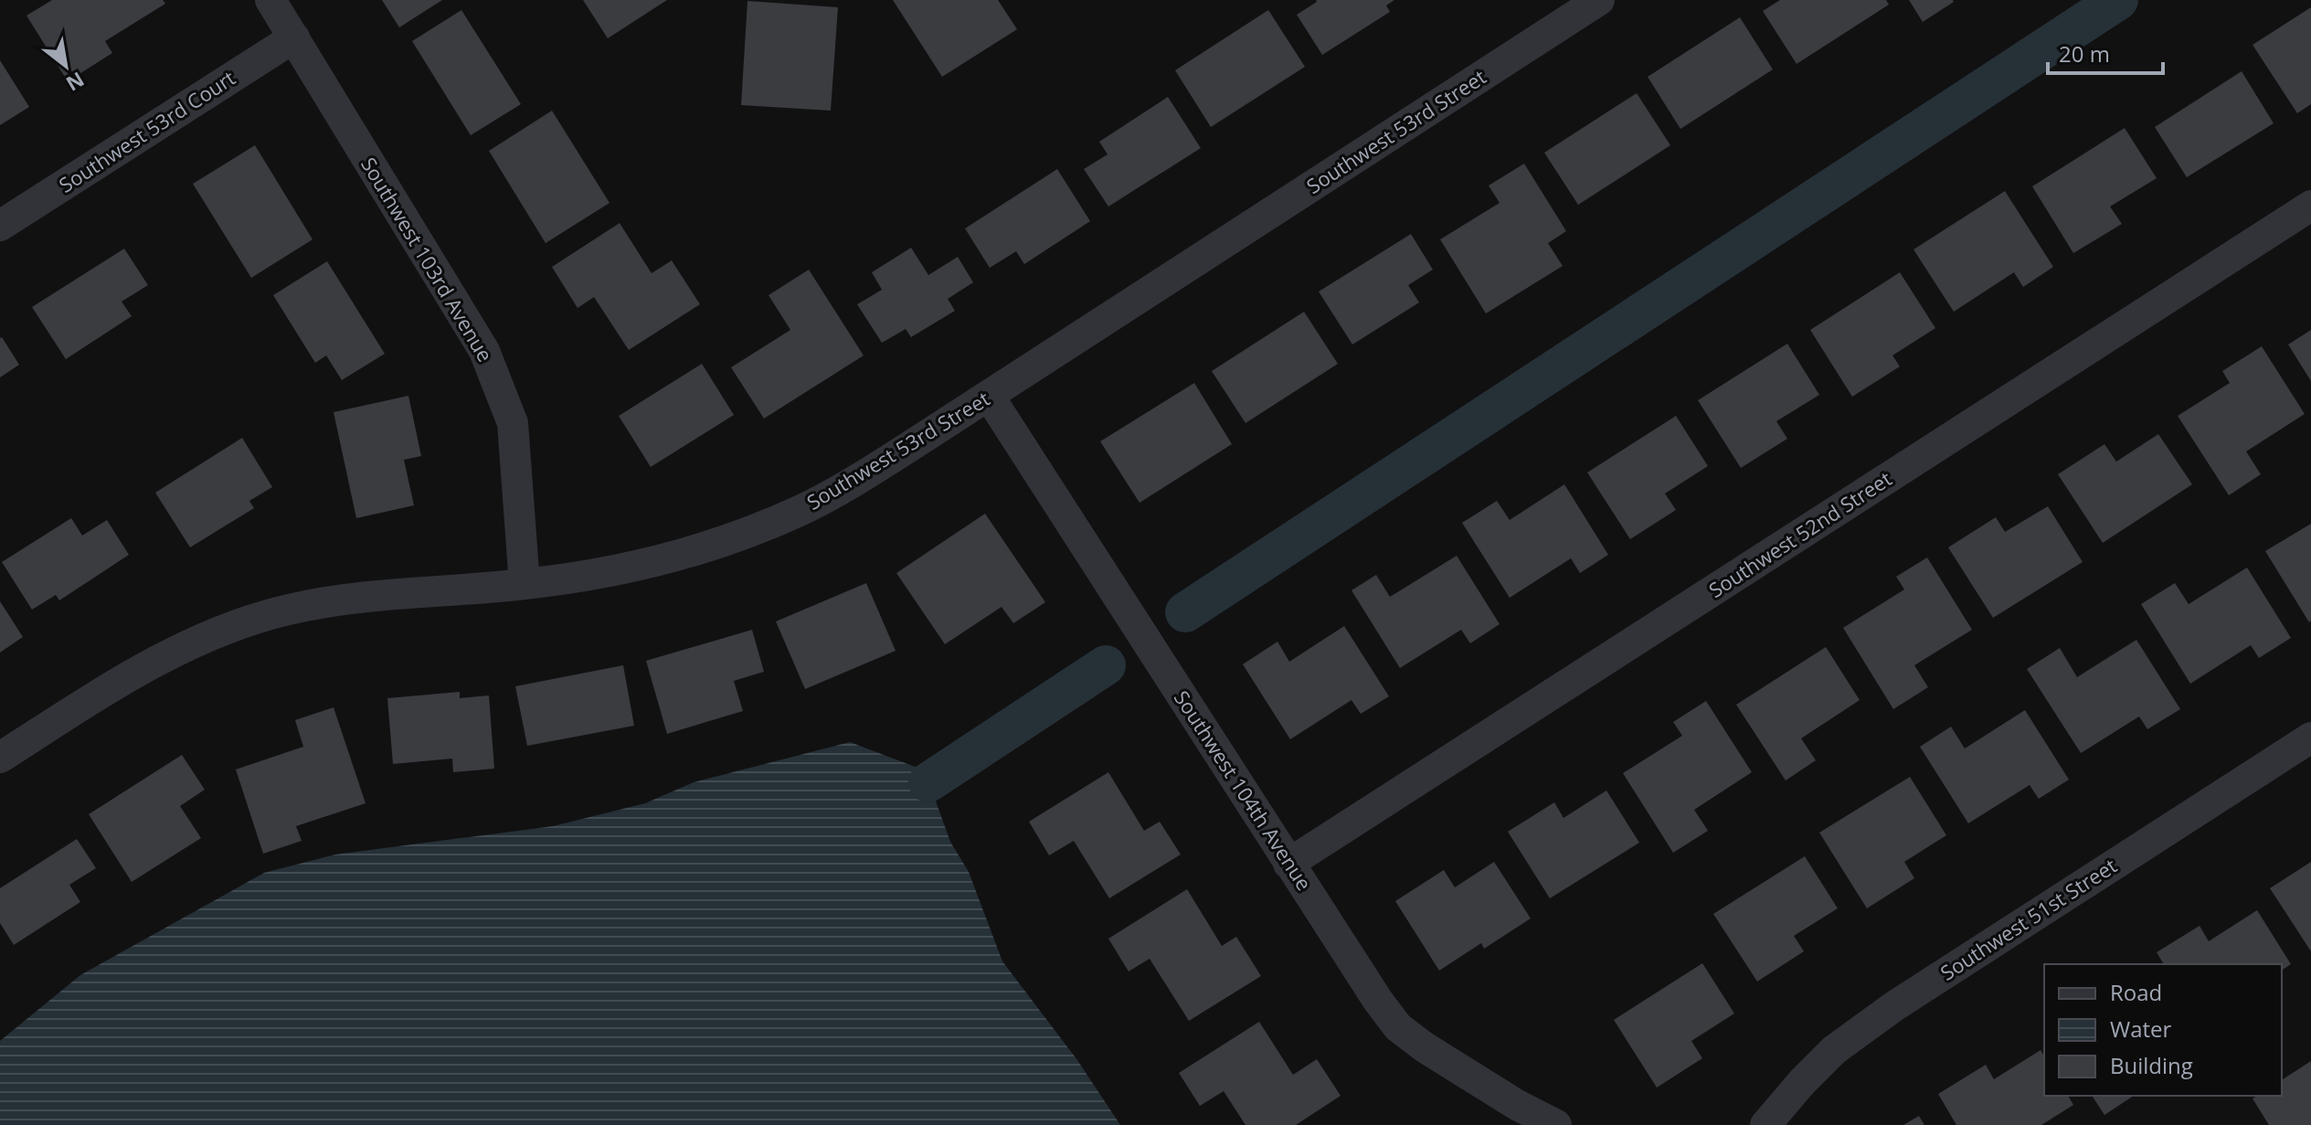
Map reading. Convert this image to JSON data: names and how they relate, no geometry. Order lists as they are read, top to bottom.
{
  "streets": {
    "street": [
      "Southwest 53rd Court",
      "Southwest 53rd Street",
      "Southwest 103rd Avenue",
      "Southwest 52nd Street",
      "Southwest 104th Avenue",
      "Southwest 51st Street"
    ]
  },
  "crossings": [
    ["Southwest 53rd Court", "Southwest 103rd Avenue"],
    ["Southwest 53rd Street", "Southwest 103rd Avenue"],
    ["Southwest 53rd Street", "Southwest 104th Avenue"],
    ["Southwest 52nd Street", "Southwest 104th Avenue"]
  ],
  "legend": ["Road", "Water", "Building"],
  "scale_bar": "20 m",
  "north": "bottom right"
}
